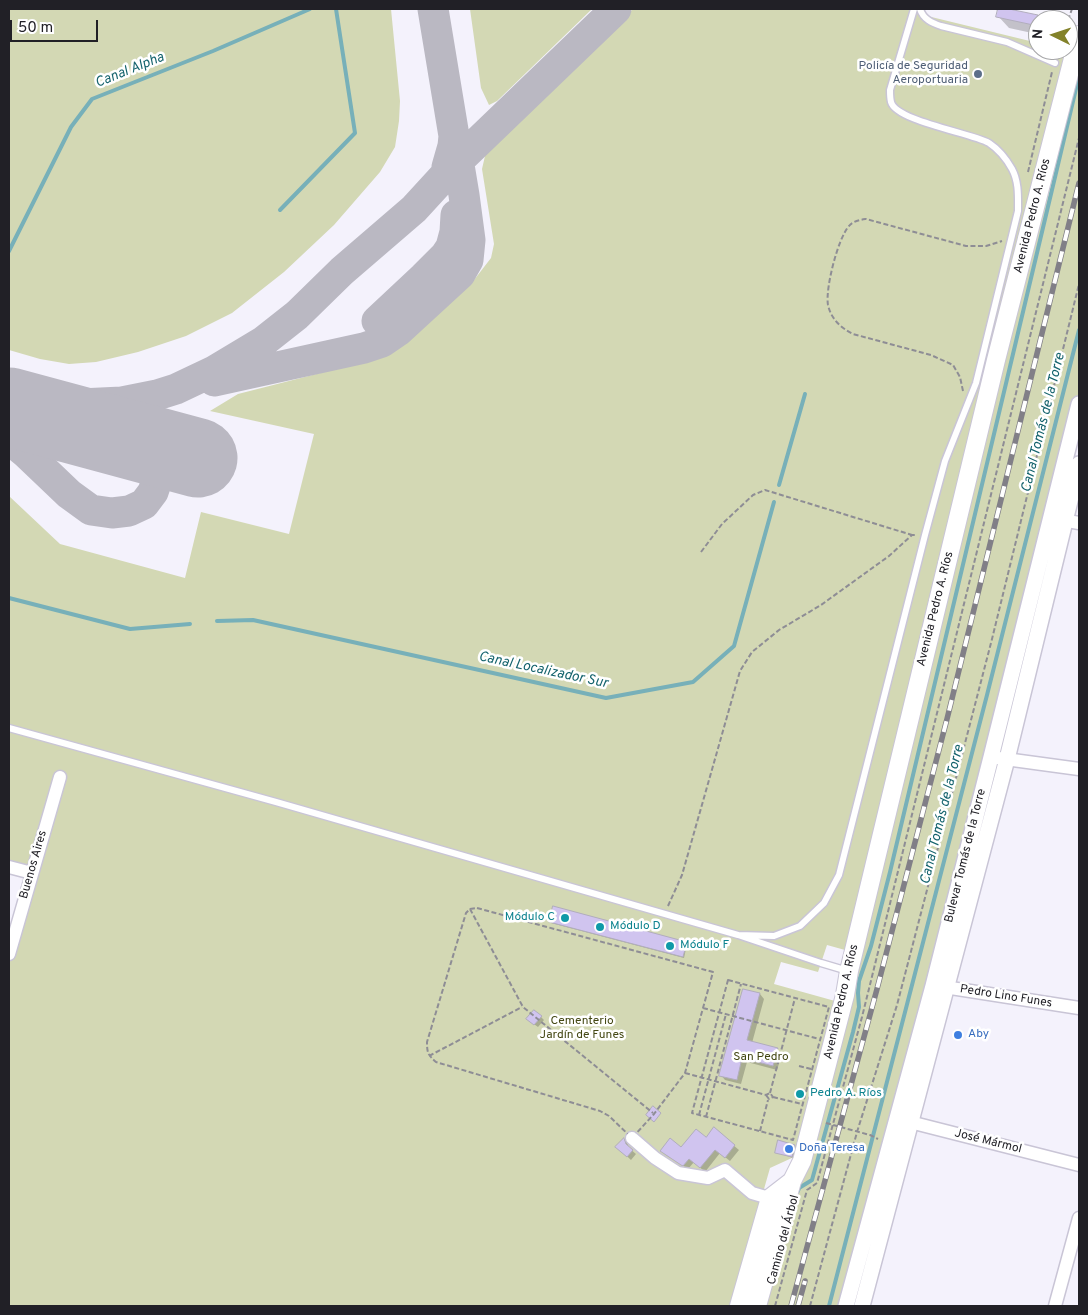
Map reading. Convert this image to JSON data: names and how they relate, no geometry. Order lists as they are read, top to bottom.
{
  "streets": {
    "main road": ["Avenida Pedro A. Ríos"],
    "street": [
      "Bulevar Tomás de la Torre",
      "Buenos Aires",
      "Pedro Lino Funes",
      "José Mármol"
    ],
    "path": ["Camino del Árbol"]
  },
  "crossings": [
    ["Bulevar Tomás de la Torre", "Pedro Lino Funes"],
    ["Bulevar Tomás de la Torre", "José Mármol"]
  ],
  "water": ["Canal Alpha", "Canal Tomás de la Torre", "Canal Localizador Sur"],
  "parks": ["Cementerio Jardín de Funes", "San Pedro"],
  "places": [
    "Policía de Seguridad Aeroportuaria",
    "Módulo C",
    "Módulo D",
    "Módulo F",
    "Aby",
    "Pedro A. Ríos",
    "Doña Teresa"
  ],
  "scale_bar": "50 m",
  "north": "left"
}
